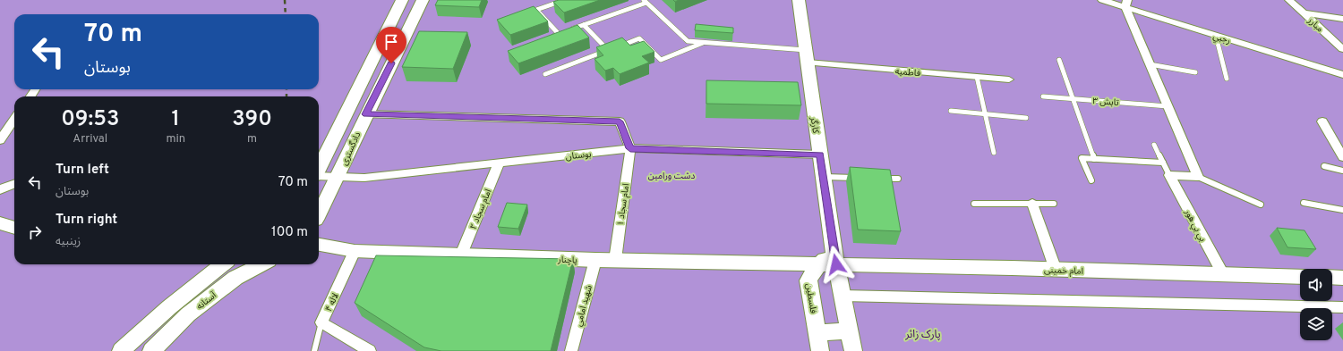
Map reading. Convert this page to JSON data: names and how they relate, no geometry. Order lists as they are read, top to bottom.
{
  "streets": {
    "main road": [
      "کارگر",
      "دادگستری",
      "پاچنار",
      "امام خمینی",
      "فلسطین",
      "آستانه"
    ],
    "street": [
      "مبارز",
      "رجبي",
      "فاطميه",
      "بوستان",
      "امام سجاد ۱",
      "امام سجاد ۲",
      "بي بي هور",
      "لاله ۴",
      "شهيد امامي"
    ],
    "lane": ["تابش ۳"]
  },
  "crossings": [
    ["فاطميه", "کارگر"],
    ["کارگر", "بوستان"],
    ["کارگر", "پاچنار"],
    ["کارگر", "امام خمینی"],
    ["کارگر", "فلسطین"],
    ["دادگستری", "بوستان"],
    ["بوستان", "امام سجاد ۱"],
    ["بوستان", "امام سجاد ۲"],
    ["امام سجاد ۱", "پاچنار"],
    ["امام سجاد ۲", "پاچنار"],
    ["بي بي هور", "امام خمینی"],
    ["پاچنار", "امام خمینی"],
    ["پاچنار", "فلسطین"],
    ["پاچنار", "لاله ۴"],
    ["پاچنار", "شهيد امامي"],
    ["امام خمینی", "فلسطین"]
  ],
  "parks": ["دشت ورامین", "پارک زائر"],
  "page": {
    "turn": ["70 m", "بوستان"],
    "eta": [
      "09:53",
      "Arrival",
      "1",
      "min",
      "390",
      "m"
    ],
    "list": [
      {
        "name": "Turn left",
        "note": "بوستان",
        "value": "70 m"
      },
      {
        "name": "Turn right",
        "note": "زينبيه",
        "value": "100 m"
      }
    ]
  }
}
